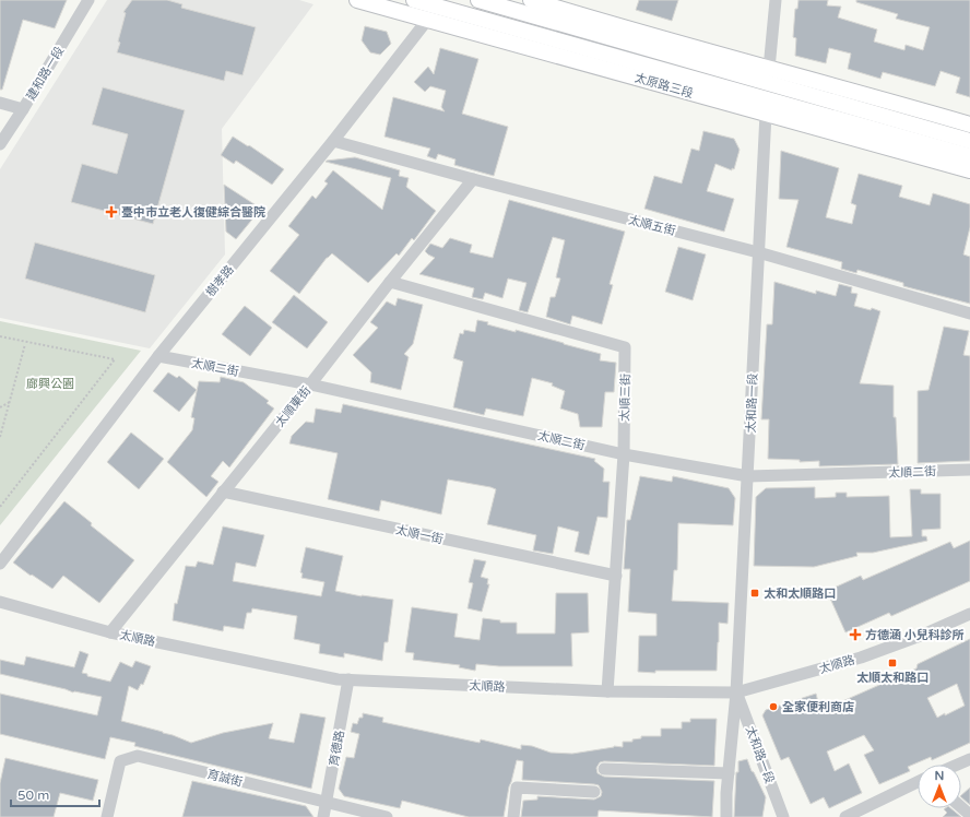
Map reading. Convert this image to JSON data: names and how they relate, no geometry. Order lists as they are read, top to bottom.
{
  "streets": {
    "main road": ["太原路三段"],
    "street": [
      "建和路一段",
      "太順五街",
      "樹孝路",
      "太順二街",
      "太順三街",
      "太和路一段",
      "太順東街",
      "太順一街",
      "太順路",
      "育德路",
      "育誠街"
    ]
  },
  "crossings": [
    ["太原路三段", "樹孝路"],
    ["太原路三段", "太和路一段"],
    ["太順五街", "樹孝路"],
    ["太順五街", "太和路一段"],
    ["太順五街", "太順東街"],
    ["樹孝路", "太順二街"],
    ["太順二街", "太順三街"],
    ["太順二街", "太和路一段"],
    ["太順二街", "太順東街"],
    ["太順三街", "太順東街"],
    ["太順三街", "太順一街"],
    ["太順三街", "太順路"],
    ["太和路一段", "太順路"],
    ["太順東街", "太順一街"],
    ["太順東街", "太順路"],
    ["太順路", "育德路"],
    ["育德路", "育誠街"]
  ],
  "parks": ["廊興公園"],
  "places": {
    "health": ["臺中市立老人復健綜合醫院", "方德涵 小兒科診所"],
    "transit": ["太和太順路口", "太順太和路口"],
    "other": ["全家便利商店"]
  },
  "scale_bar": "50 m",
  "north": "top"
}
